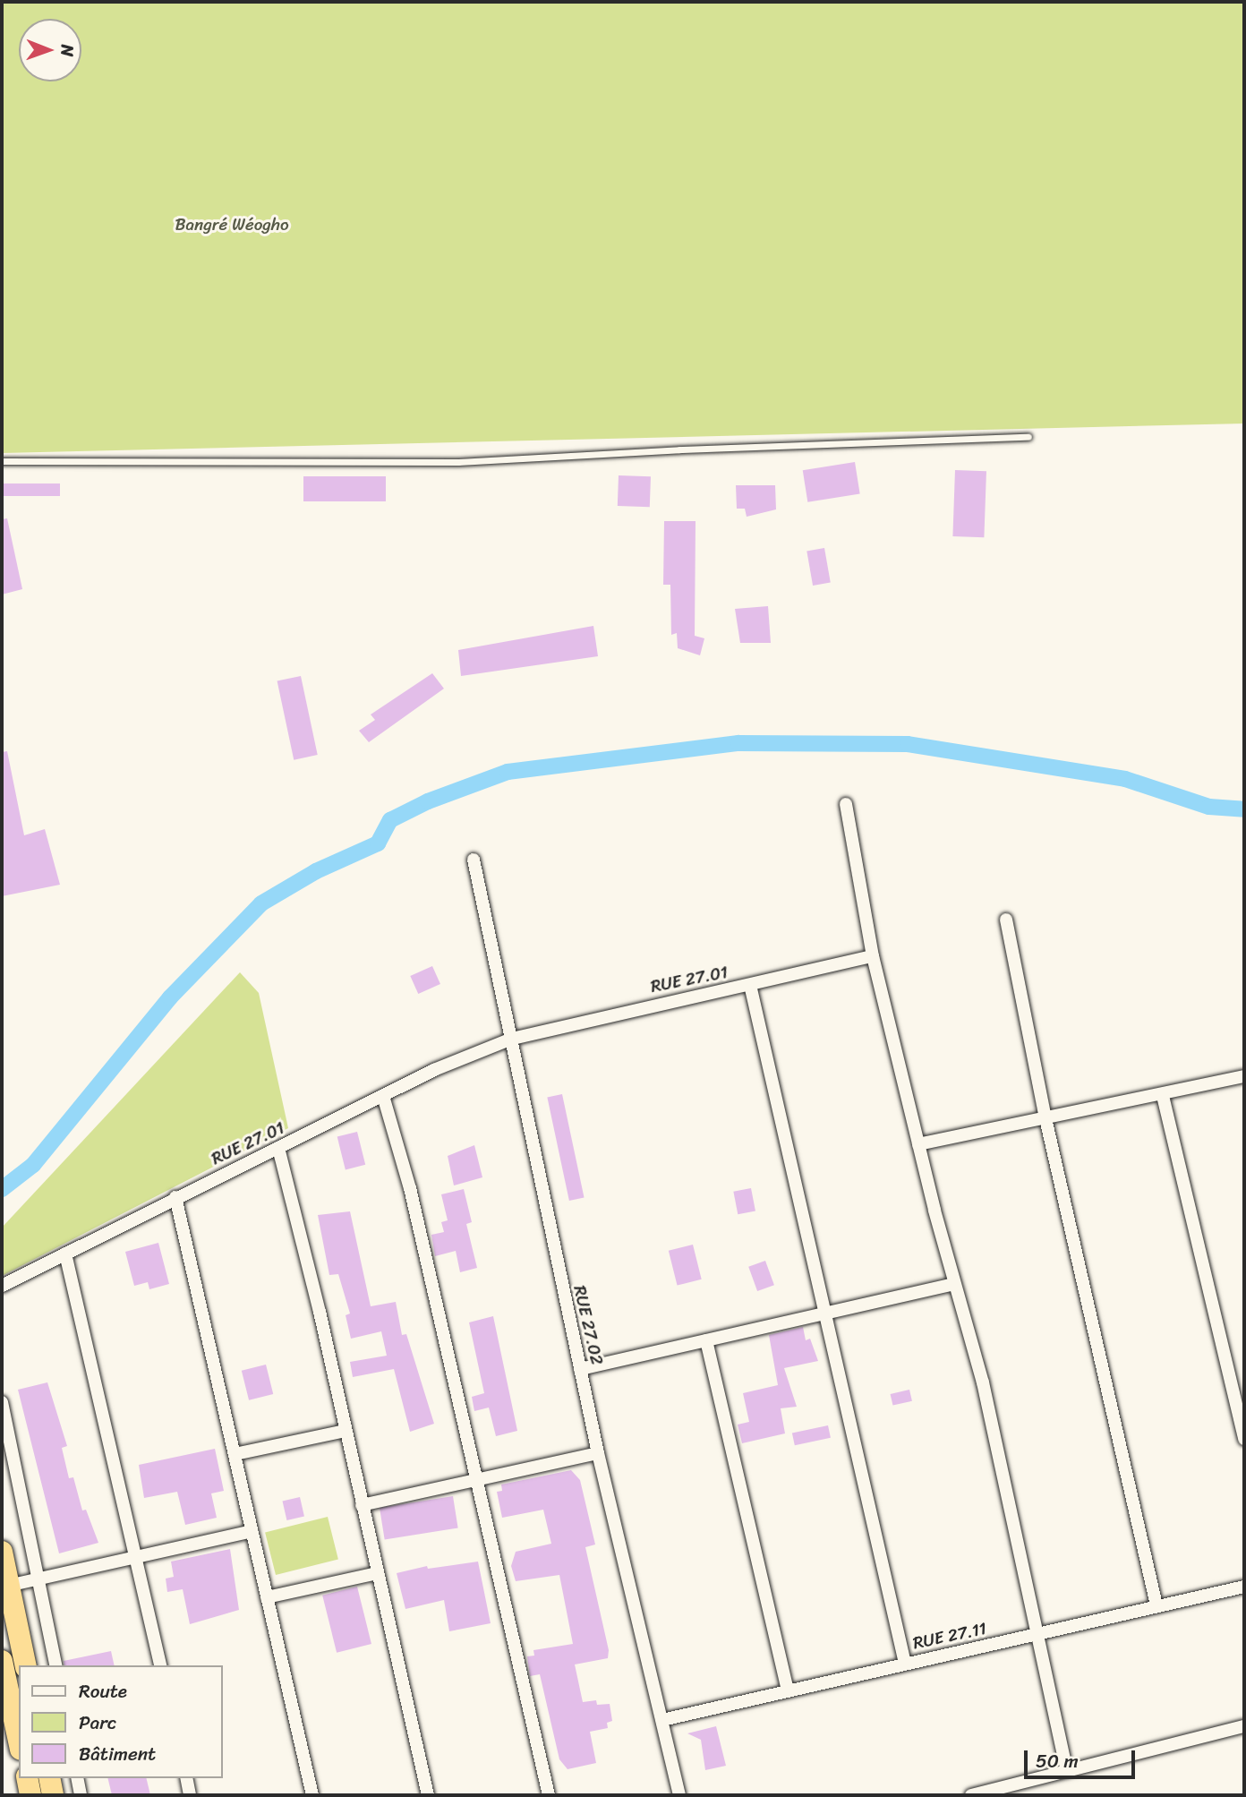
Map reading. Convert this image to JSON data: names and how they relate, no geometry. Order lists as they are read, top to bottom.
{
  "streets": {
    "street": ["RUE 27.01", "RUE 27.02", "RUE 27.11"]
  },
  "crossings": [
    ["RUE 27.01", "RUE 27.02"],
    ["RUE 27.02", "RUE 27.11"]
  ],
  "parks": ["Bangré Wéogho"],
  "legend": ["Route", "Parc", "Bâtiment"],
  "scale_bar": "50 m",
  "north": "right"
}
